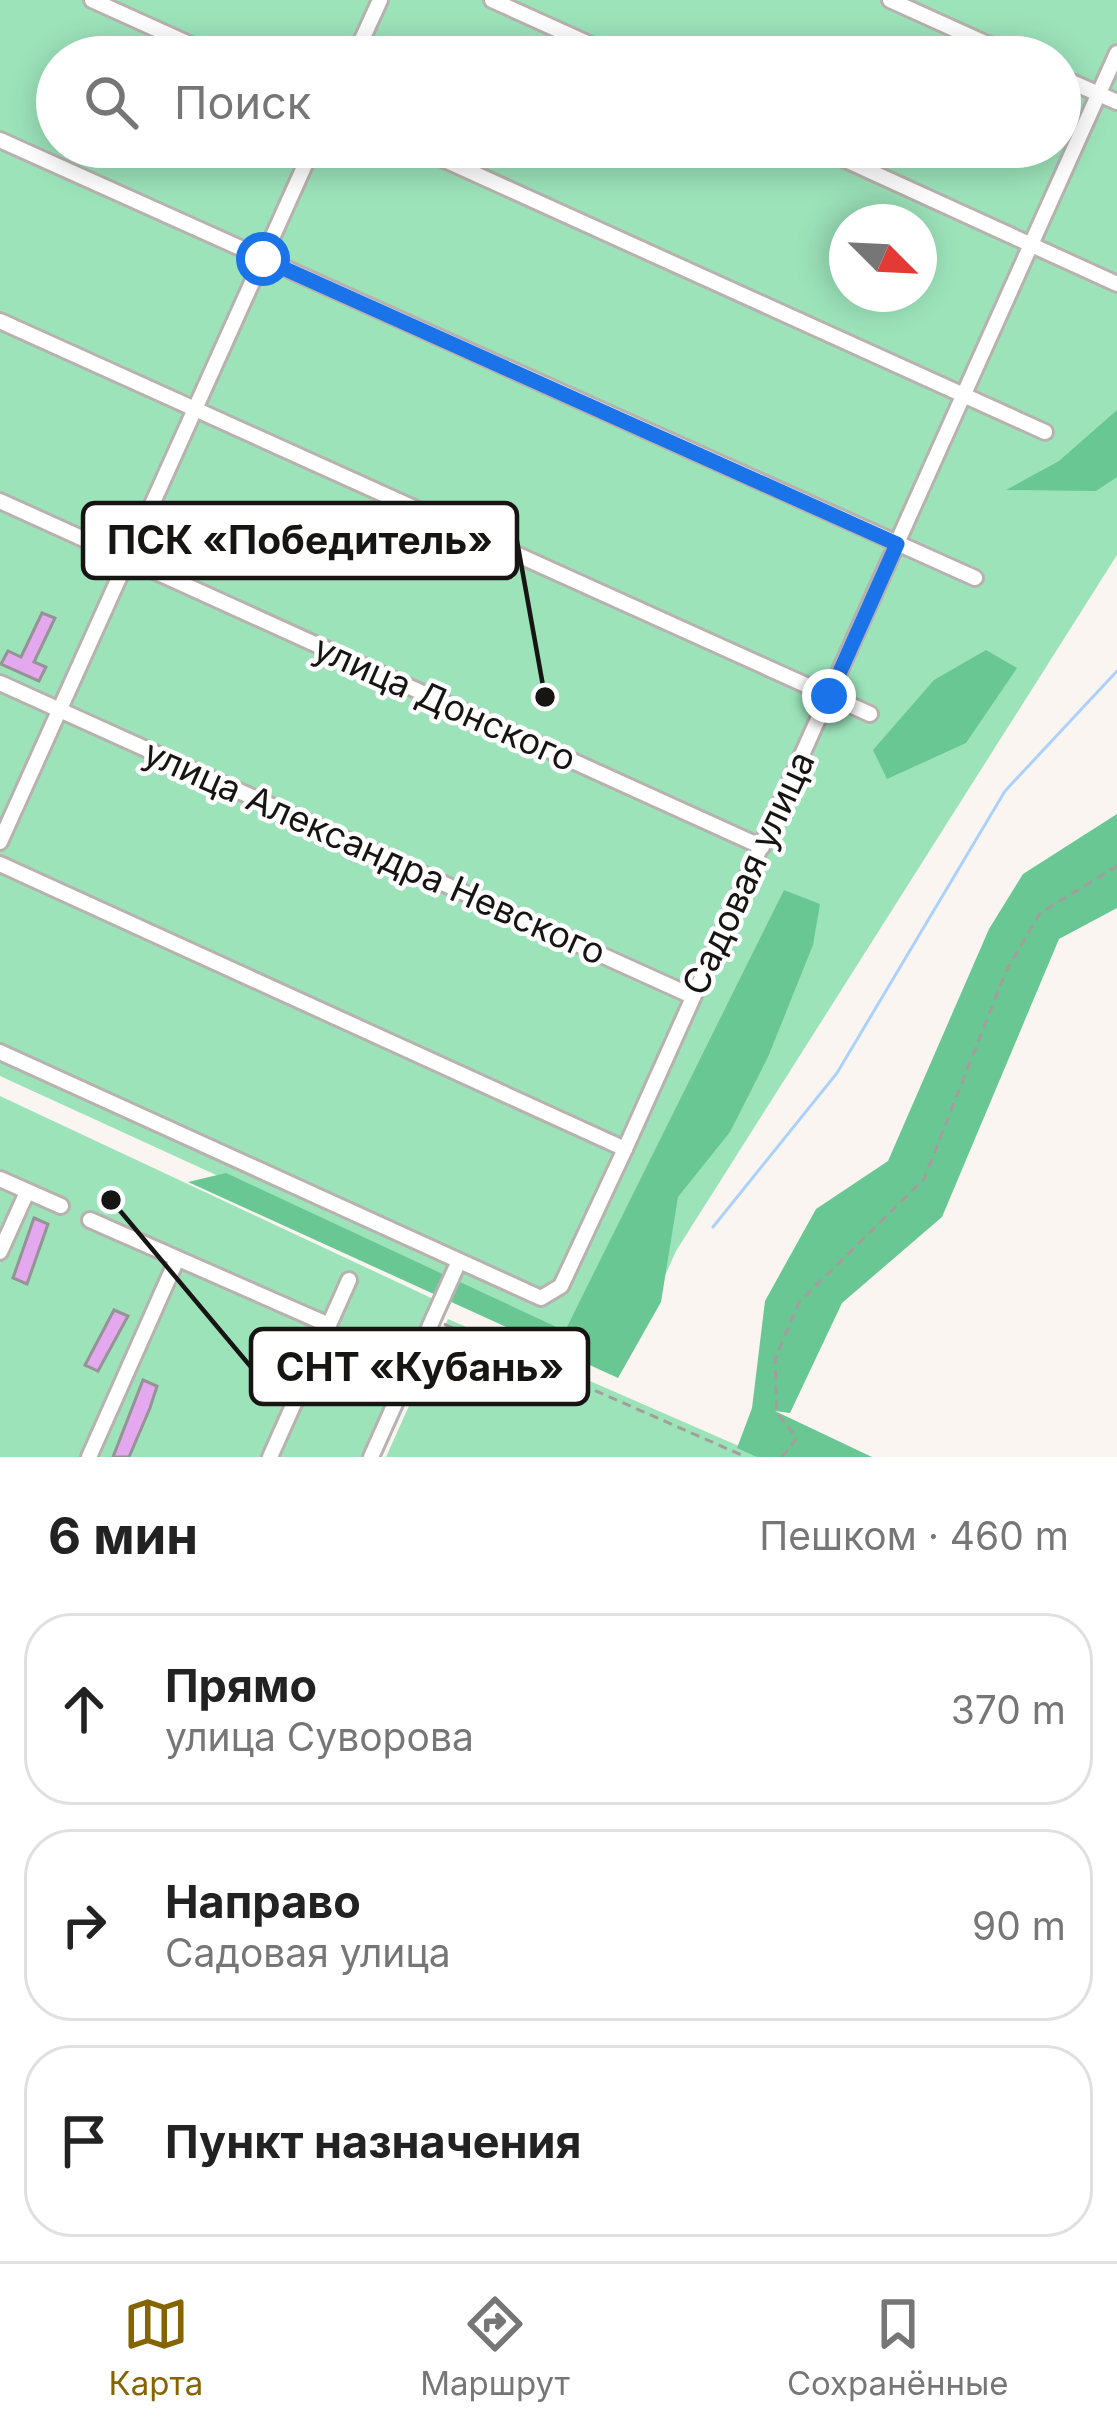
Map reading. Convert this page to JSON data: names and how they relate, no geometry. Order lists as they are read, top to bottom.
{
  "streets": {
    "street": ["улица Донского", "улица Александра Невского", "Садовая улица"]
  },
  "crossings": [
    ["улица Донского", "Садовая улица"],
    ["улица Александра Невского", "Садовая улица"]
  ],
  "places": ["ПСК «Победитель»", "СНТ «Кубань»"],
  "north": "bottom right",
  "page": {
    "search": "Поиск",
    "heading": ["6 мин", "Пешком · 460 m"],
    "list": [
      ["Прямо", "улица Суворова", "370 m"],
      ["Направо", "Садовая улица", "90 m"],
      "Пункт назначения"
    ],
    "nav": ["Карта", "Маршрут", "Сохранённые"]
  }
}
